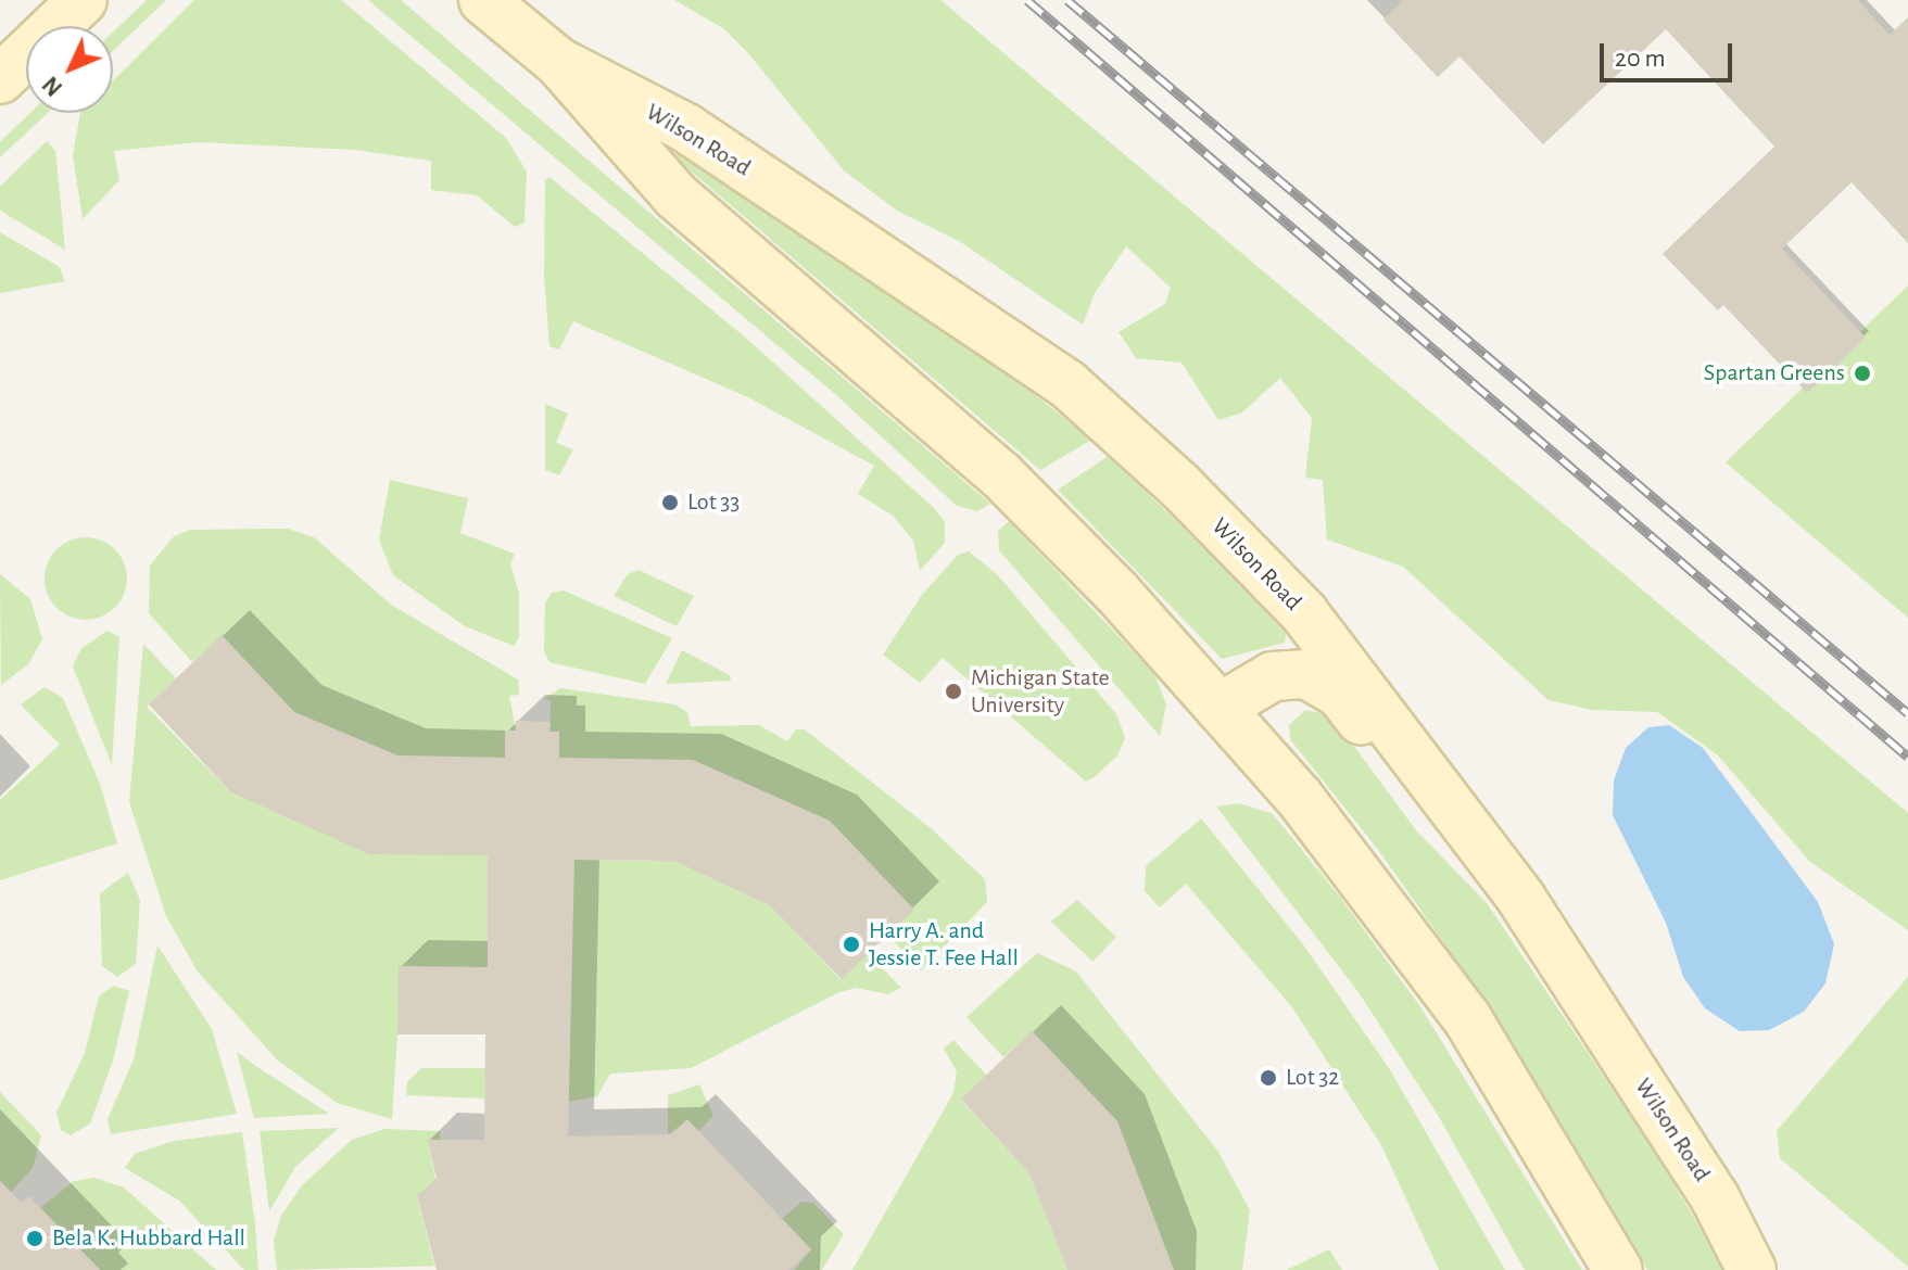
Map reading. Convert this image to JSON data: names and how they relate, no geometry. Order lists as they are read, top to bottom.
{
  "streets": {
    "street": ["Wilson Road"]
  },
  "places": [
    "Spartan Greens",
    "Lot 33",
    "Michigan State University",
    "Harry A. and Jessie T. Fee Hall",
    "Lot 32",
    "Bela K. Hubbard Hall"
  ],
  "scale_bar": "20 m",
  "north": "bottom left"
}
